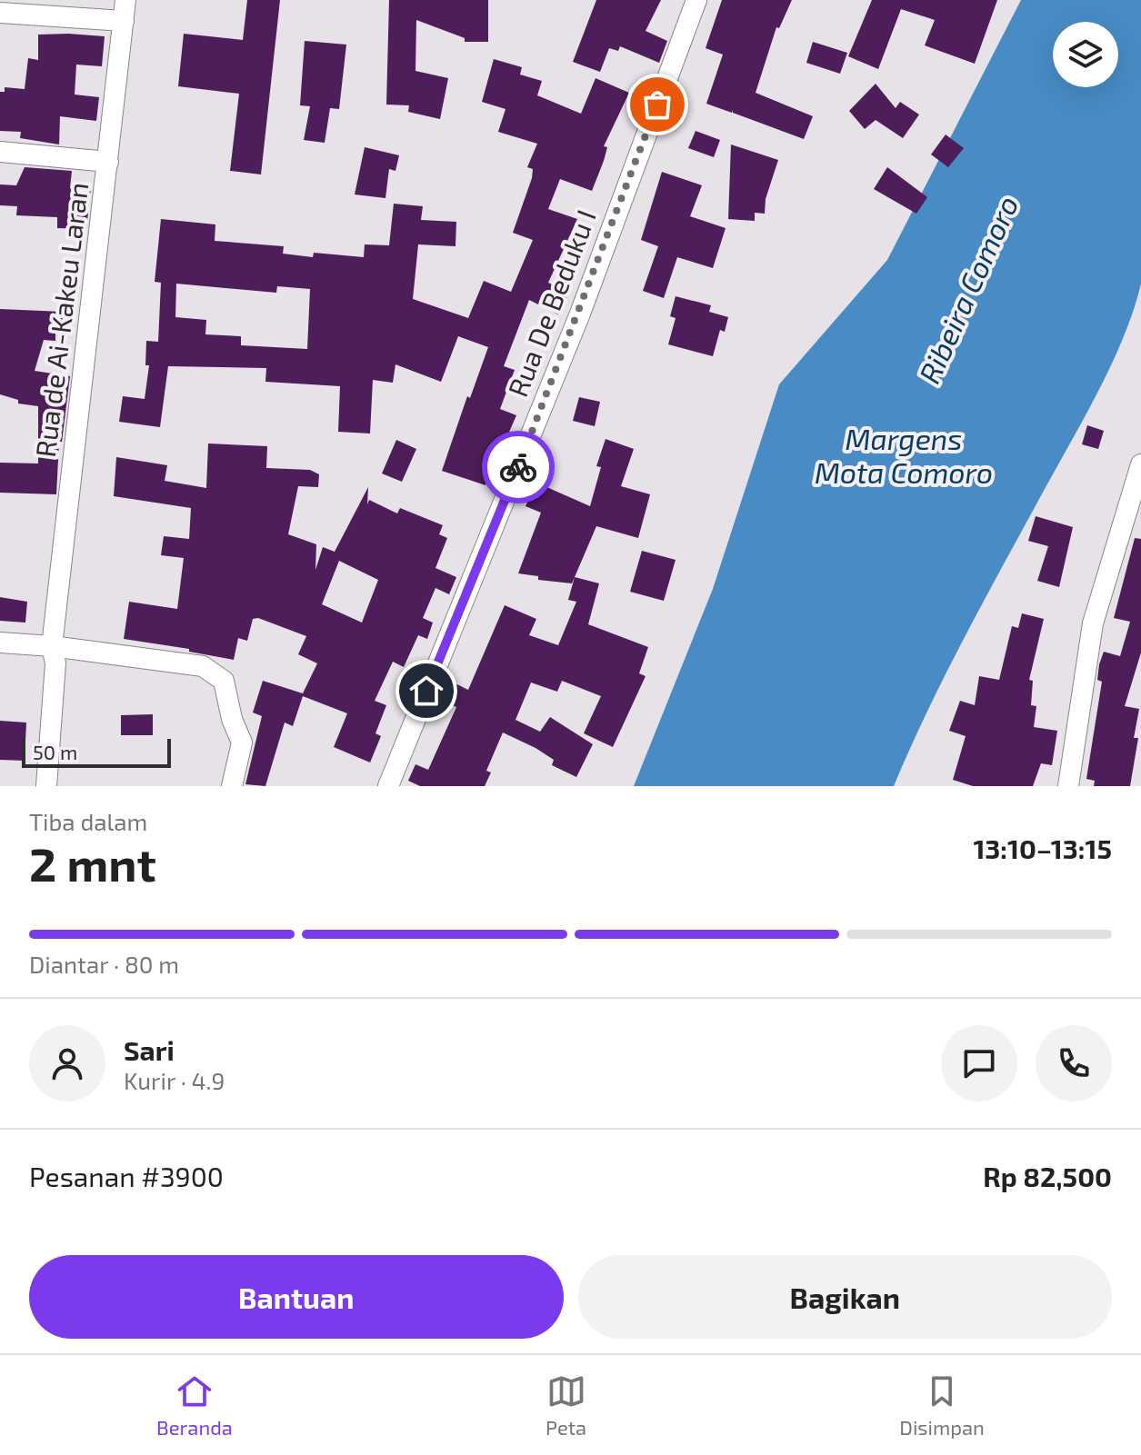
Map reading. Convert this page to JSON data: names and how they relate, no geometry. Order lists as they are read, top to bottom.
{
  "streets": {
    "street": ["Rua De Beduku I", "Rua de Ai-Kakeu Laran"]
  },
  "water": ["Ribeira Comoro", "Margens Mota Comoro"],
  "scale_bar": "50 m",
  "page": {
    "scale": "50 m",
    "heading": ["2 mnt", "Tiba dalam", "13:10–13:15"],
    "panel": [
      "Sari",
      "Kurir · 4.9",
      "Pesanan #3900",
      "Rp 82,500"
    ],
    "bar": "Diantar · 80 m",
    "buttons": ["Bantuan", "Bagikan"],
    "tabs": ["Beranda", "Peta", "Disimpan"]
  }
}
